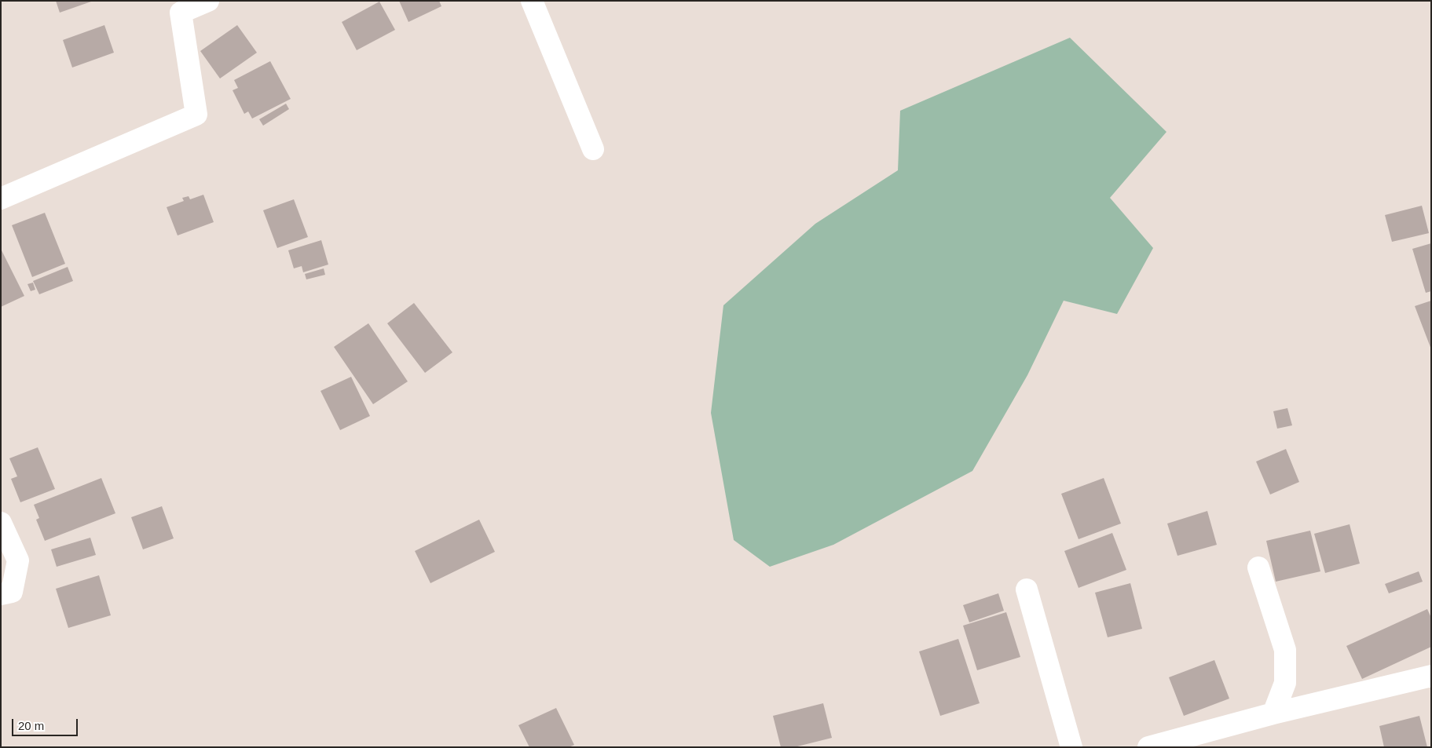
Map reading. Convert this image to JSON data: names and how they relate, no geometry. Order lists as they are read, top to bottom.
{
  "scale_bar": "20 m"
}
